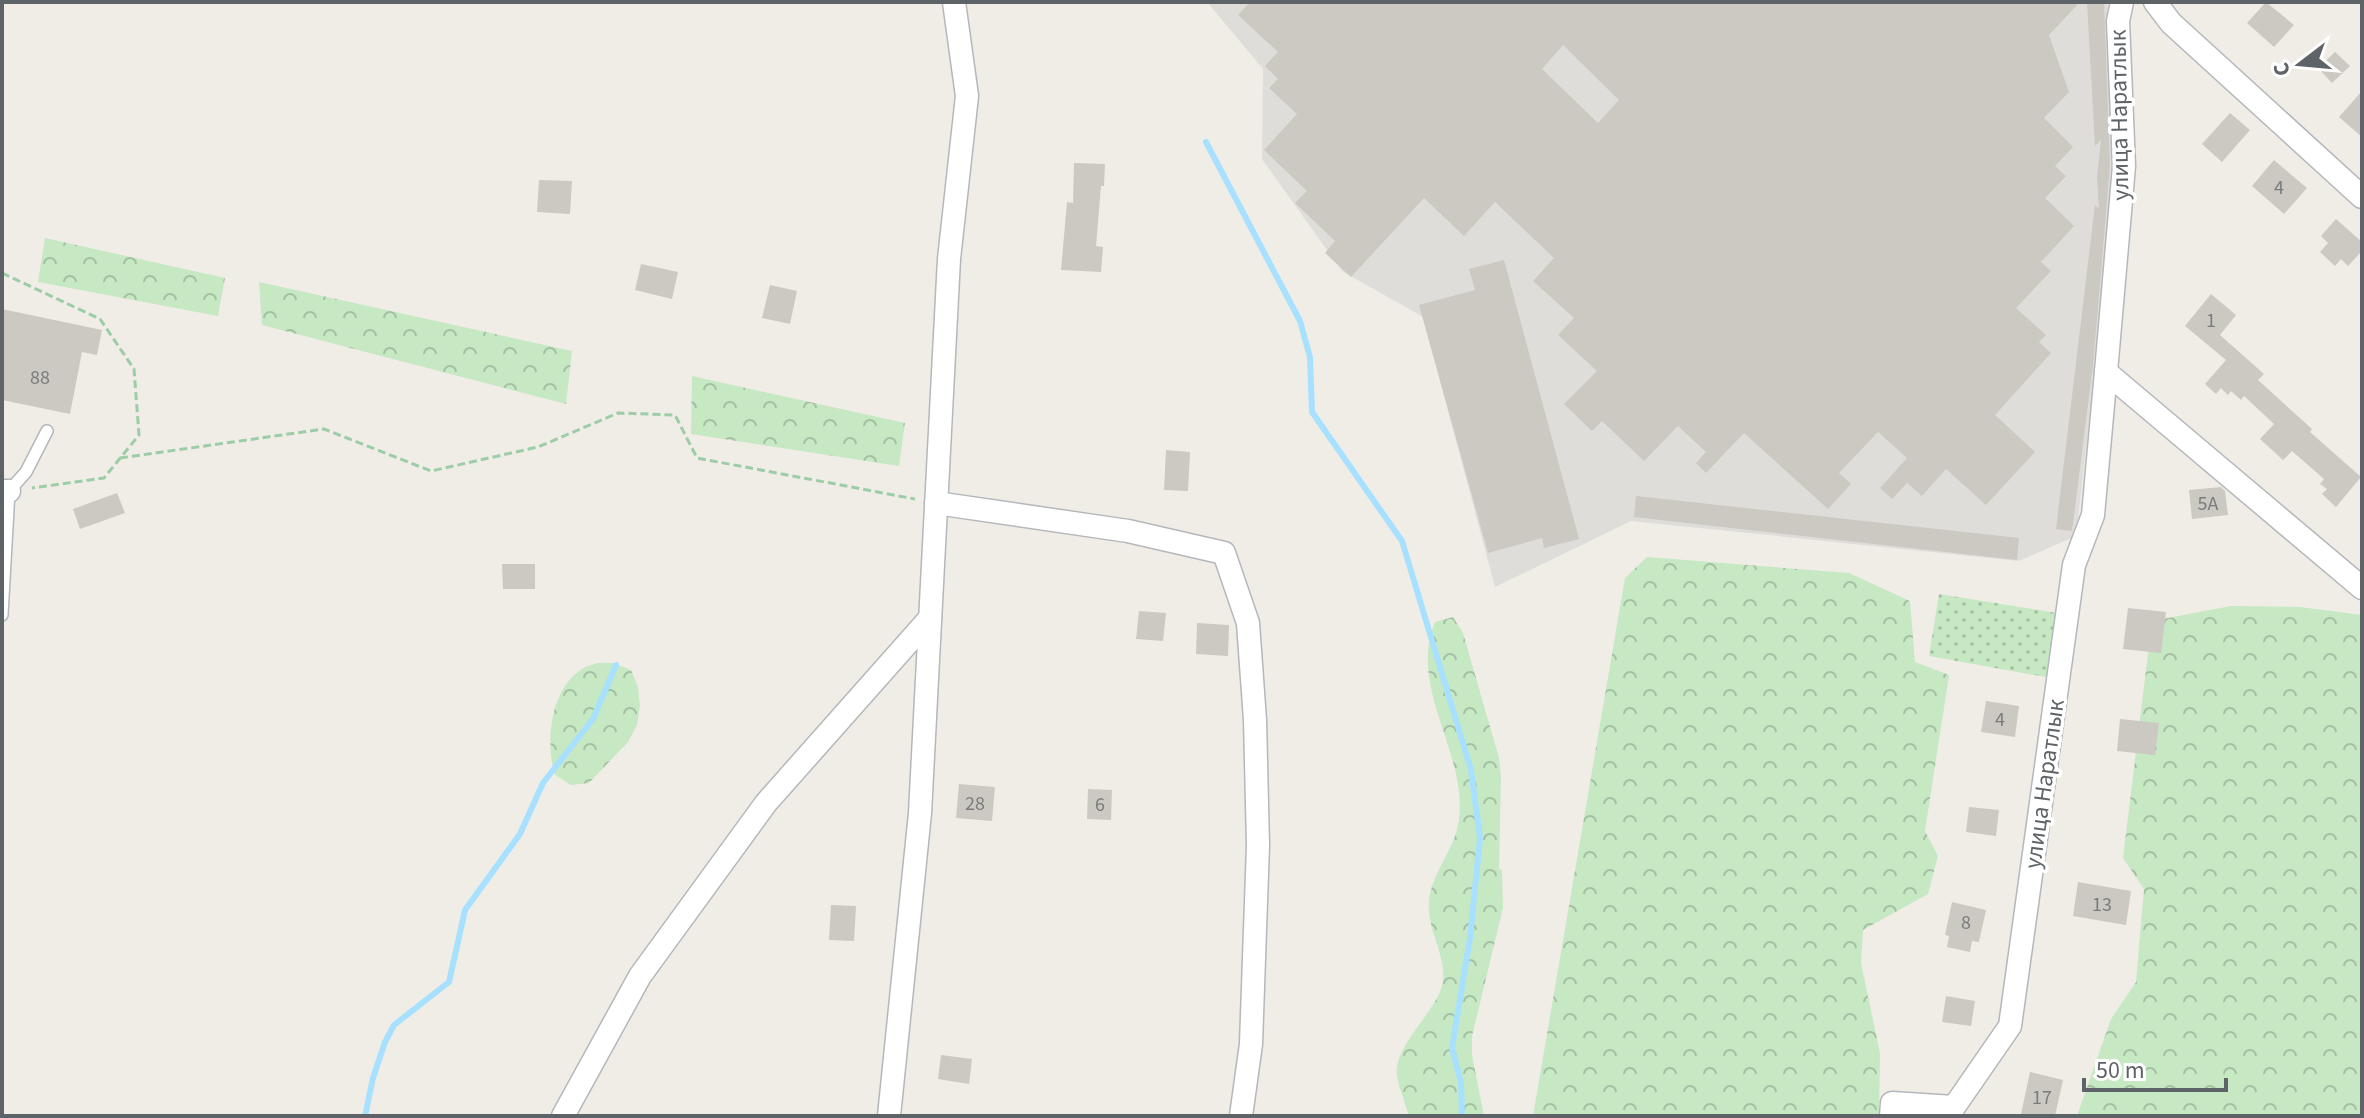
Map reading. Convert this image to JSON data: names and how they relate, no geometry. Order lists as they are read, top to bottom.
{
  "streets": {
    "street": ["улица Наратлык"]
  },
  "house_numbers": [
    "4",
    "1",
    "88",
    "5А",
    "4",
    "28",
    "6",
    "13",
    "8",
    "17"
  ],
  "scale_bar": "50 m",
  "north": "left"
}
